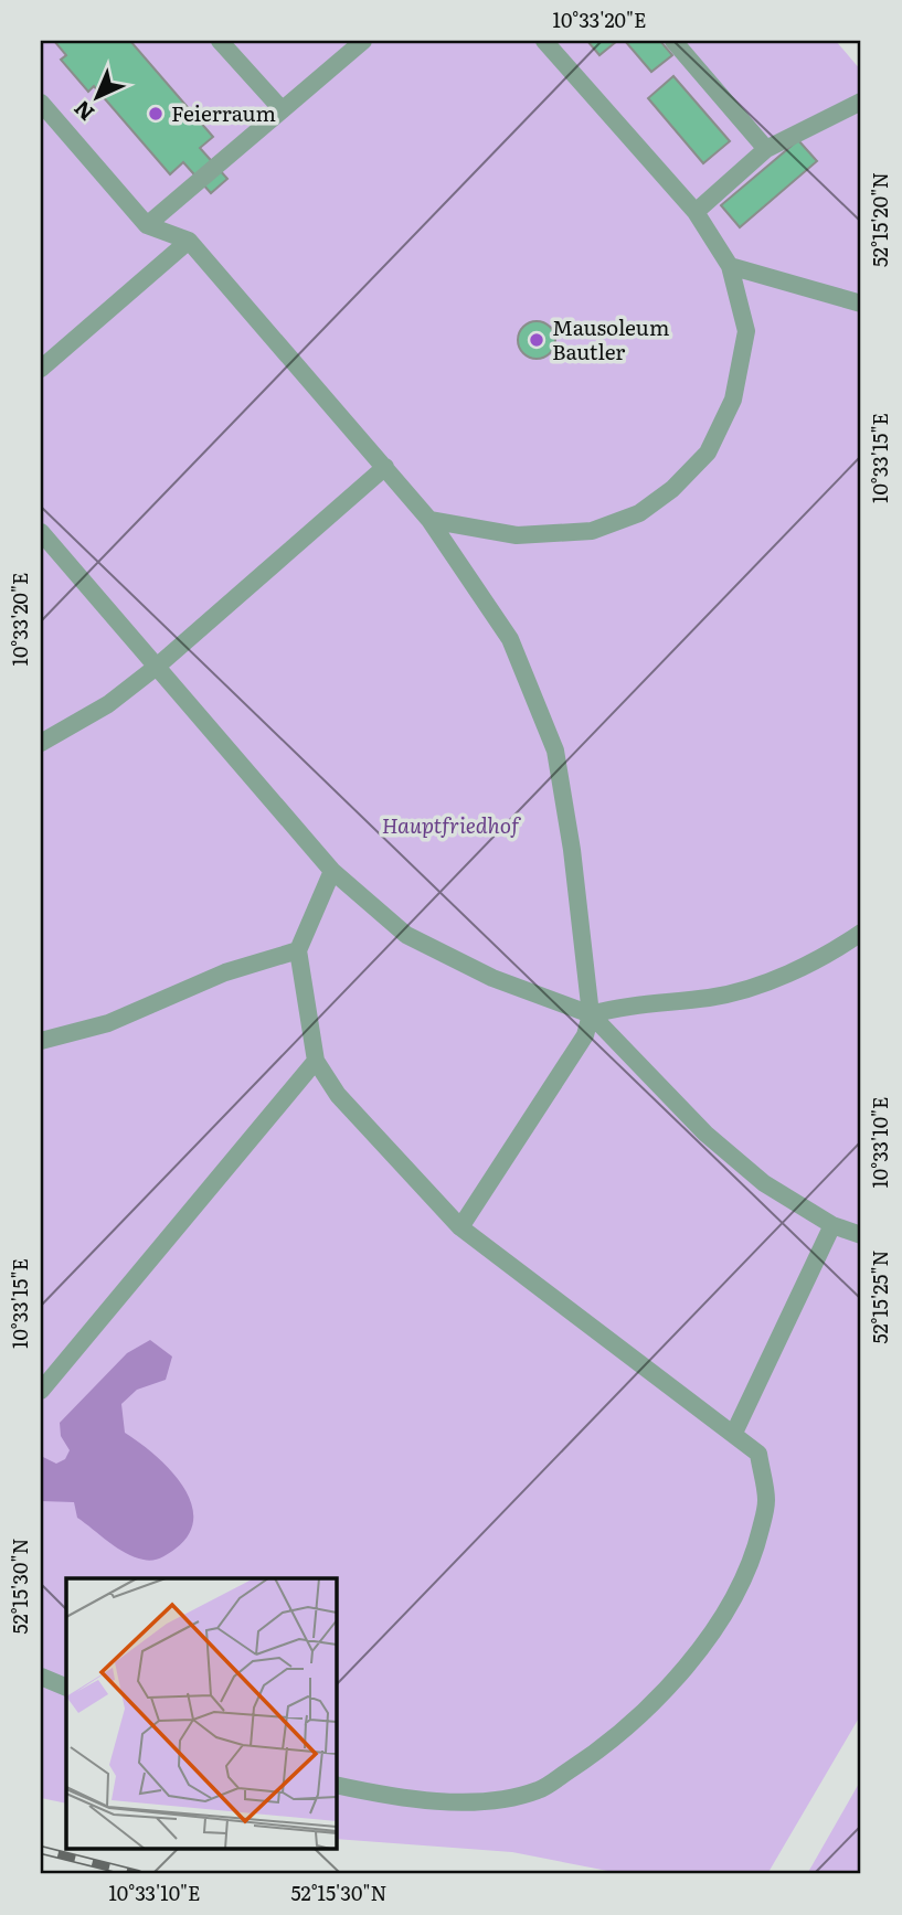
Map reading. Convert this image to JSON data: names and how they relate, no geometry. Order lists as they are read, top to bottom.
{
  "parks": ["Hauptfriedhof"],
  "places": ["Feierraum", "Mausoleum Bautler"],
  "north": "bottom left",
  "coordinates": [
    "10°33'20\"E",
    "52°15'20\"N",
    "10°33'15\"E",
    "10°33'10\"E",
    "52°15'25\"N",
    "52°15'30\"N"
  ]
}
